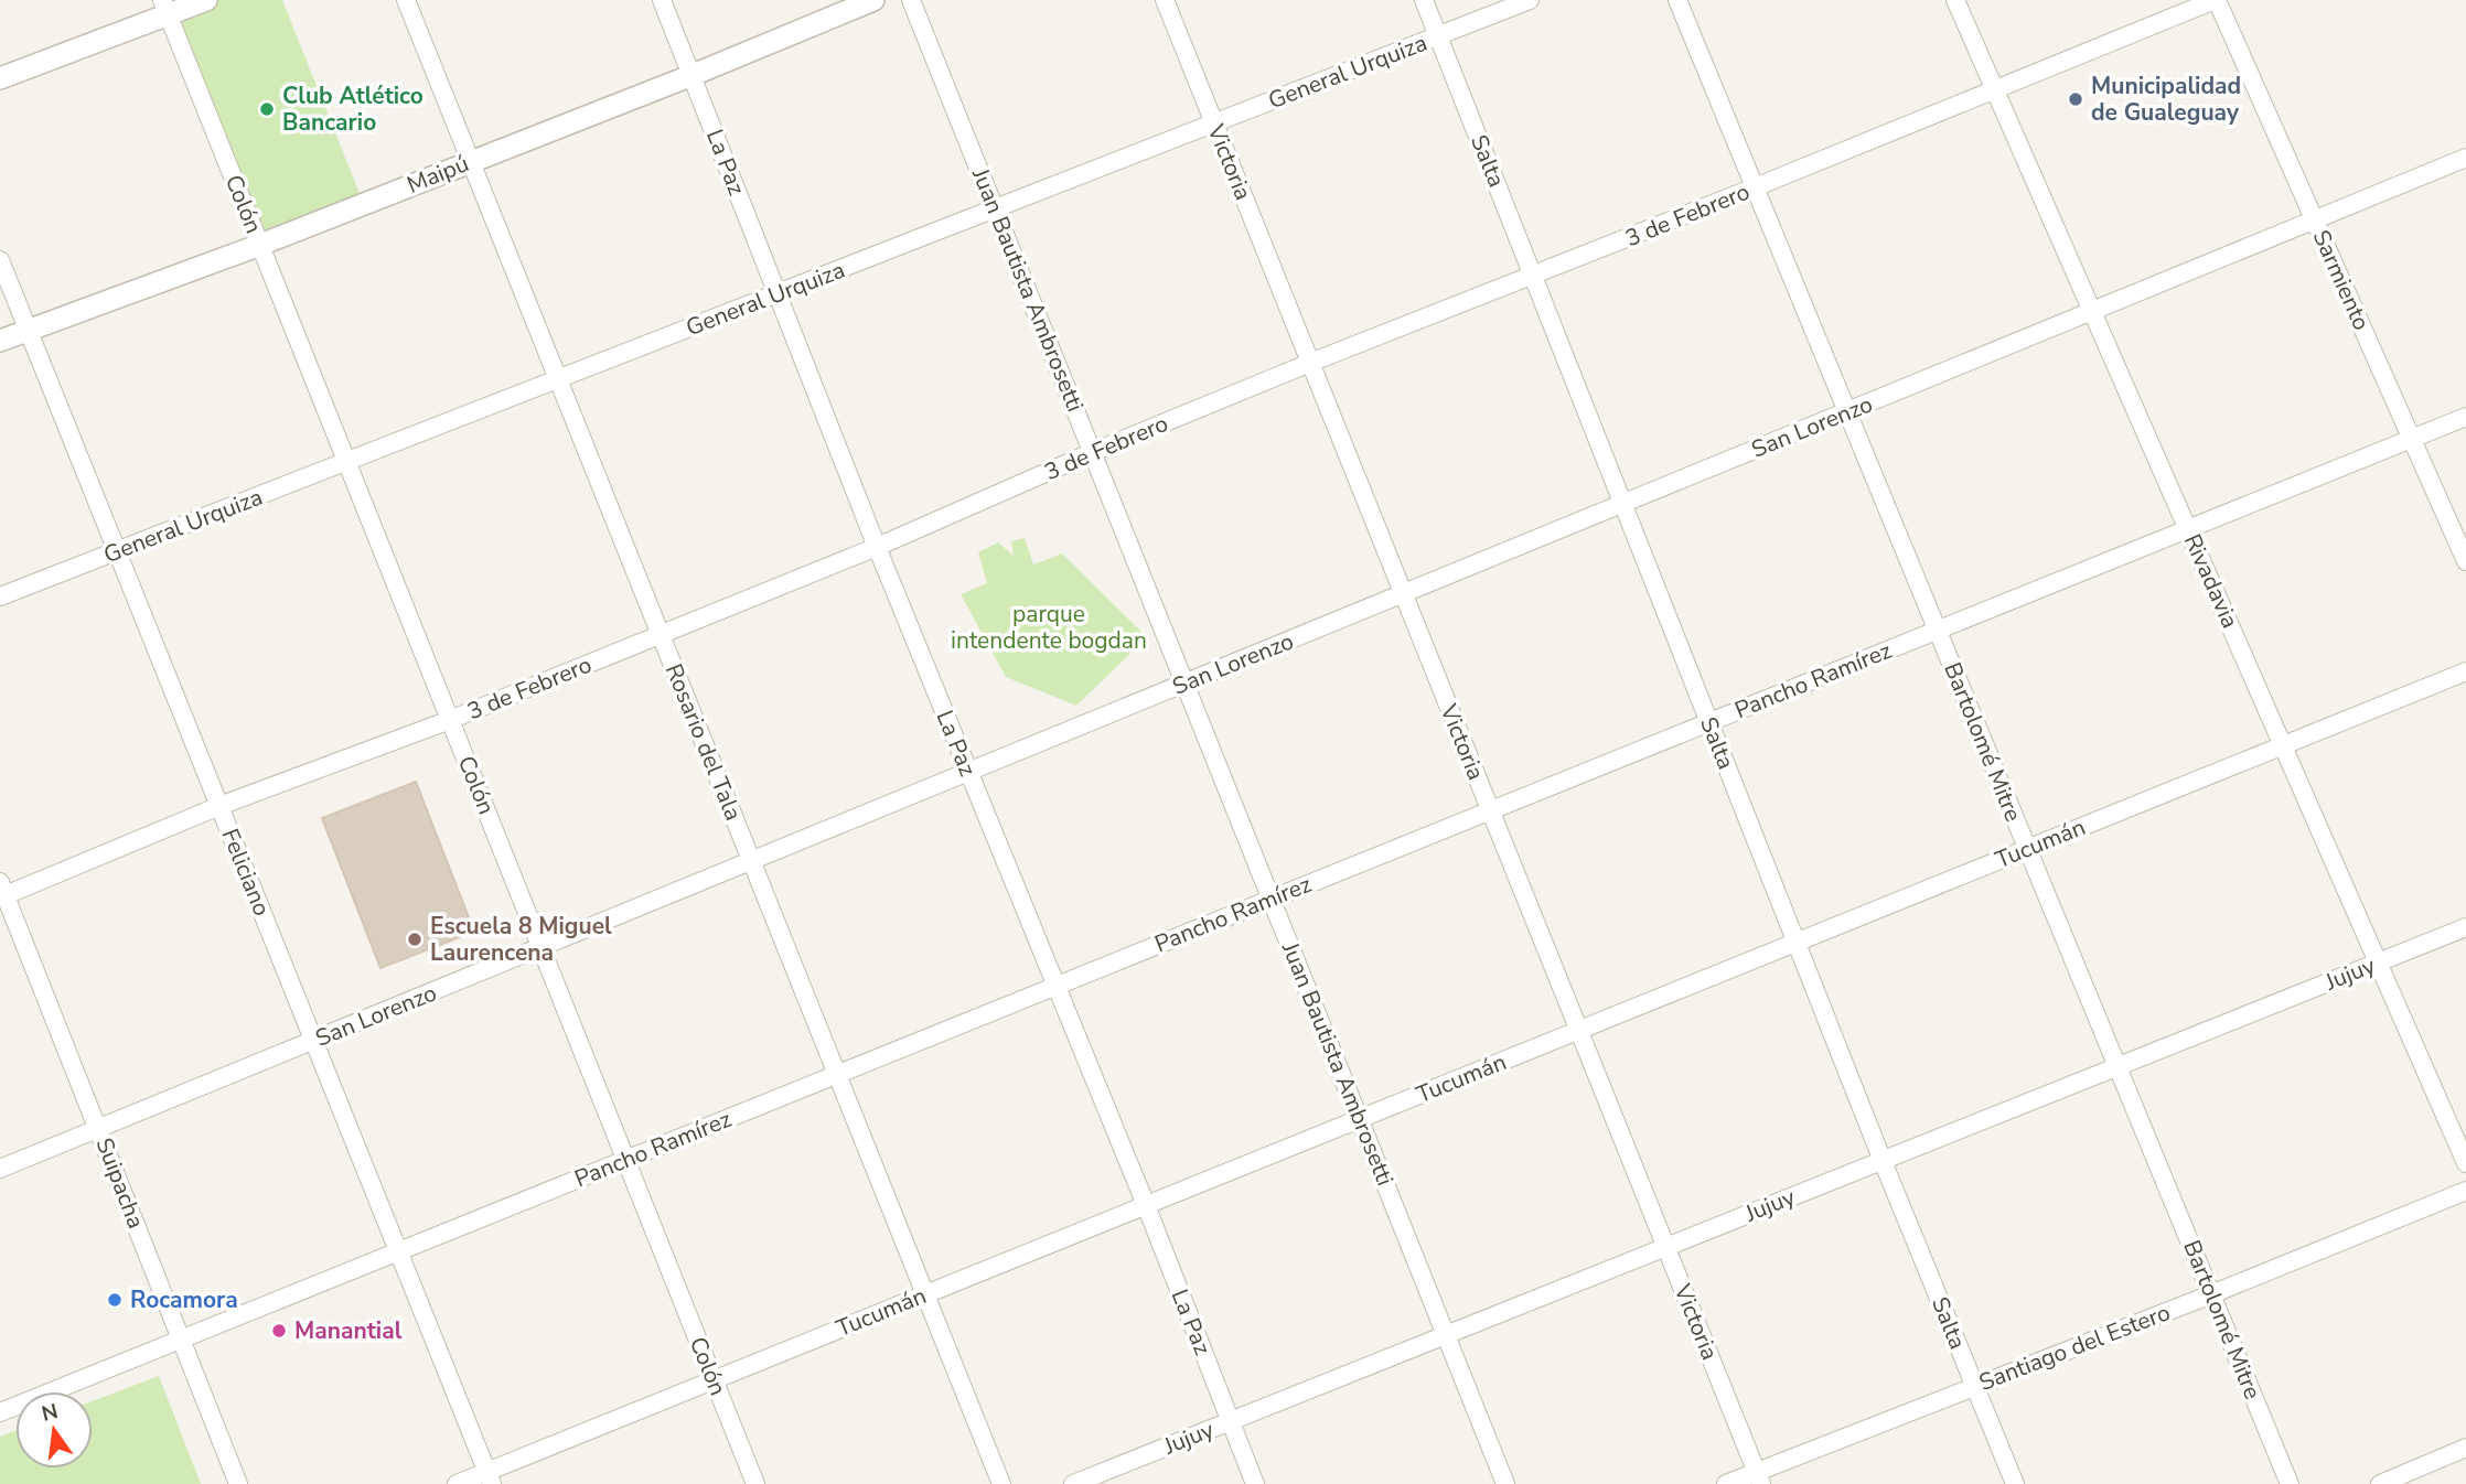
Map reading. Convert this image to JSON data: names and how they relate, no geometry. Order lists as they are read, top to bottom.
{
  "streets": {
    "street": [
      "General Urquiza",
      "Salta",
      "La Paz",
      "Victoria",
      "Maipú",
      "Colón",
      "3 de Febrero",
      "Sarmiento",
      "Juan Bautista Ambrosetti",
      "San Lorenzo",
      "Rivadavia",
      "Pancho Ramírez",
      "Rosario del Tala",
      "Bartolomé Mitre",
      "Tucumán",
      "Feliciano",
      "Jujuy",
      "Suipacha",
      "Santiago del Estero"
    ]
  },
  "crossings": [
    ["General Urquiza", "Salta"],
    ["General Urquiza", "La Paz"],
    ["General Urquiza", "Victoria"],
    ["General Urquiza", "Colón"],
    ["General Urquiza", "Juan Bautista Ambrosetti"],
    ["General Urquiza", "Rosario del Tala"],
    ["General Urquiza", "Feliciano"],
    ["Salta", "3 de Febrero"],
    ["Salta", "San Lorenzo"],
    ["Salta", "Pancho Ramírez"],
    ["Salta", "Tucumán"],
    ["Salta", "Jujuy"],
    ["Salta", "Santiago del Estero"],
    ["La Paz", "Maipú"],
    ["La Paz", "3 de Febrero"],
    ["La Paz", "San Lorenzo"],
    ["La Paz", "Pancho Ramírez"],
    ["La Paz", "Tucumán"],
    ["La Paz", "Jujuy"],
    ["Victoria", "3 de Febrero"],
    ["Victoria", "San Lorenzo"],
    ["Victoria", "Pancho Ramírez"],
    ["Victoria", "Tucumán"],
    ["Victoria", "Jujuy"],
    ["Victoria", "Santiago del Estero"],
    ["Maipú", "Colón"],
    ["Maipú", "Rosario del Tala"],
    ["Maipú", "Feliciano"],
    ["Colón", "3 de Febrero"],
    ["Colón", "San Lorenzo"],
    ["Colón", "Pancho Ramírez"],
    ["Colón", "Tucumán"],
    ["3 de Febrero", "Sarmiento"],
    ["3 de Febrero", "Juan Bautista Ambrosetti"],
    ["3 de Febrero", "Rivadavia"],
    ["3 de Febrero", "Rosario del Tala"],
    ["3 de Febrero", "Bartolomé Mitre"],
    ["3 de Febrero", "Feliciano"],
    ["3 de Febrero", "Suipacha"],
    ["Sarmiento", "San Lorenzo"],
    ["Sarmiento", "Pancho Ramírez"],
    ["Juan Bautista Ambrosetti", "San Lorenzo"],
    ["Juan Bautista Ambrosetti", "Pancho Ramírez"],
    ["Juan Bautista Ambrosetti", "Tucumán"],
    ["Juan Bautista Ambrosetti", "Jujuy"],
    ["San Lorenzo", "Rivadavia"],
    ["San Lorenzo", "Rosario del Tala"],
    ["San Lorenzo", "Bartolomé Mitre"],
    ["San Lorenzo", "Feliciano"],
    ["San Lorenzo", "Suipacha"],
    ["Rivadavia", "Pancho Ramírez"],
    ["Rivadavia", "Tucumán"],
    ["Rivadavia", "Jujuy"],
    ["Pancho Ramírez", "Rosario del Tala"],
    ["Pancho Ramírez", "Bartolomé Mitre"],
    ["Pancho Ramírez", "Feliciano"],
    ["Pancho Ramírez", "Suipacha"],
    ["Rosario del Tala", "Tucumán"],
    ["Bartolomé Mitre", "Tucumán"],
    ["Bartolomé Mitre", "Jujuy"],
    ["Bartolomé Mitre", "Santiago del Estero"],
    ["Tucumán", "Feliciano"]
  ],
  "parks": ["parque intendente bogdan"],
  "places": [
    "Municipalidad de Gualeguay",
    "Club Atlético Bancario",
    "Escuela 8 Miguel Laurencena",
    "Rocamora",
    "Manantial"
  ],
  "north": "top"
}
